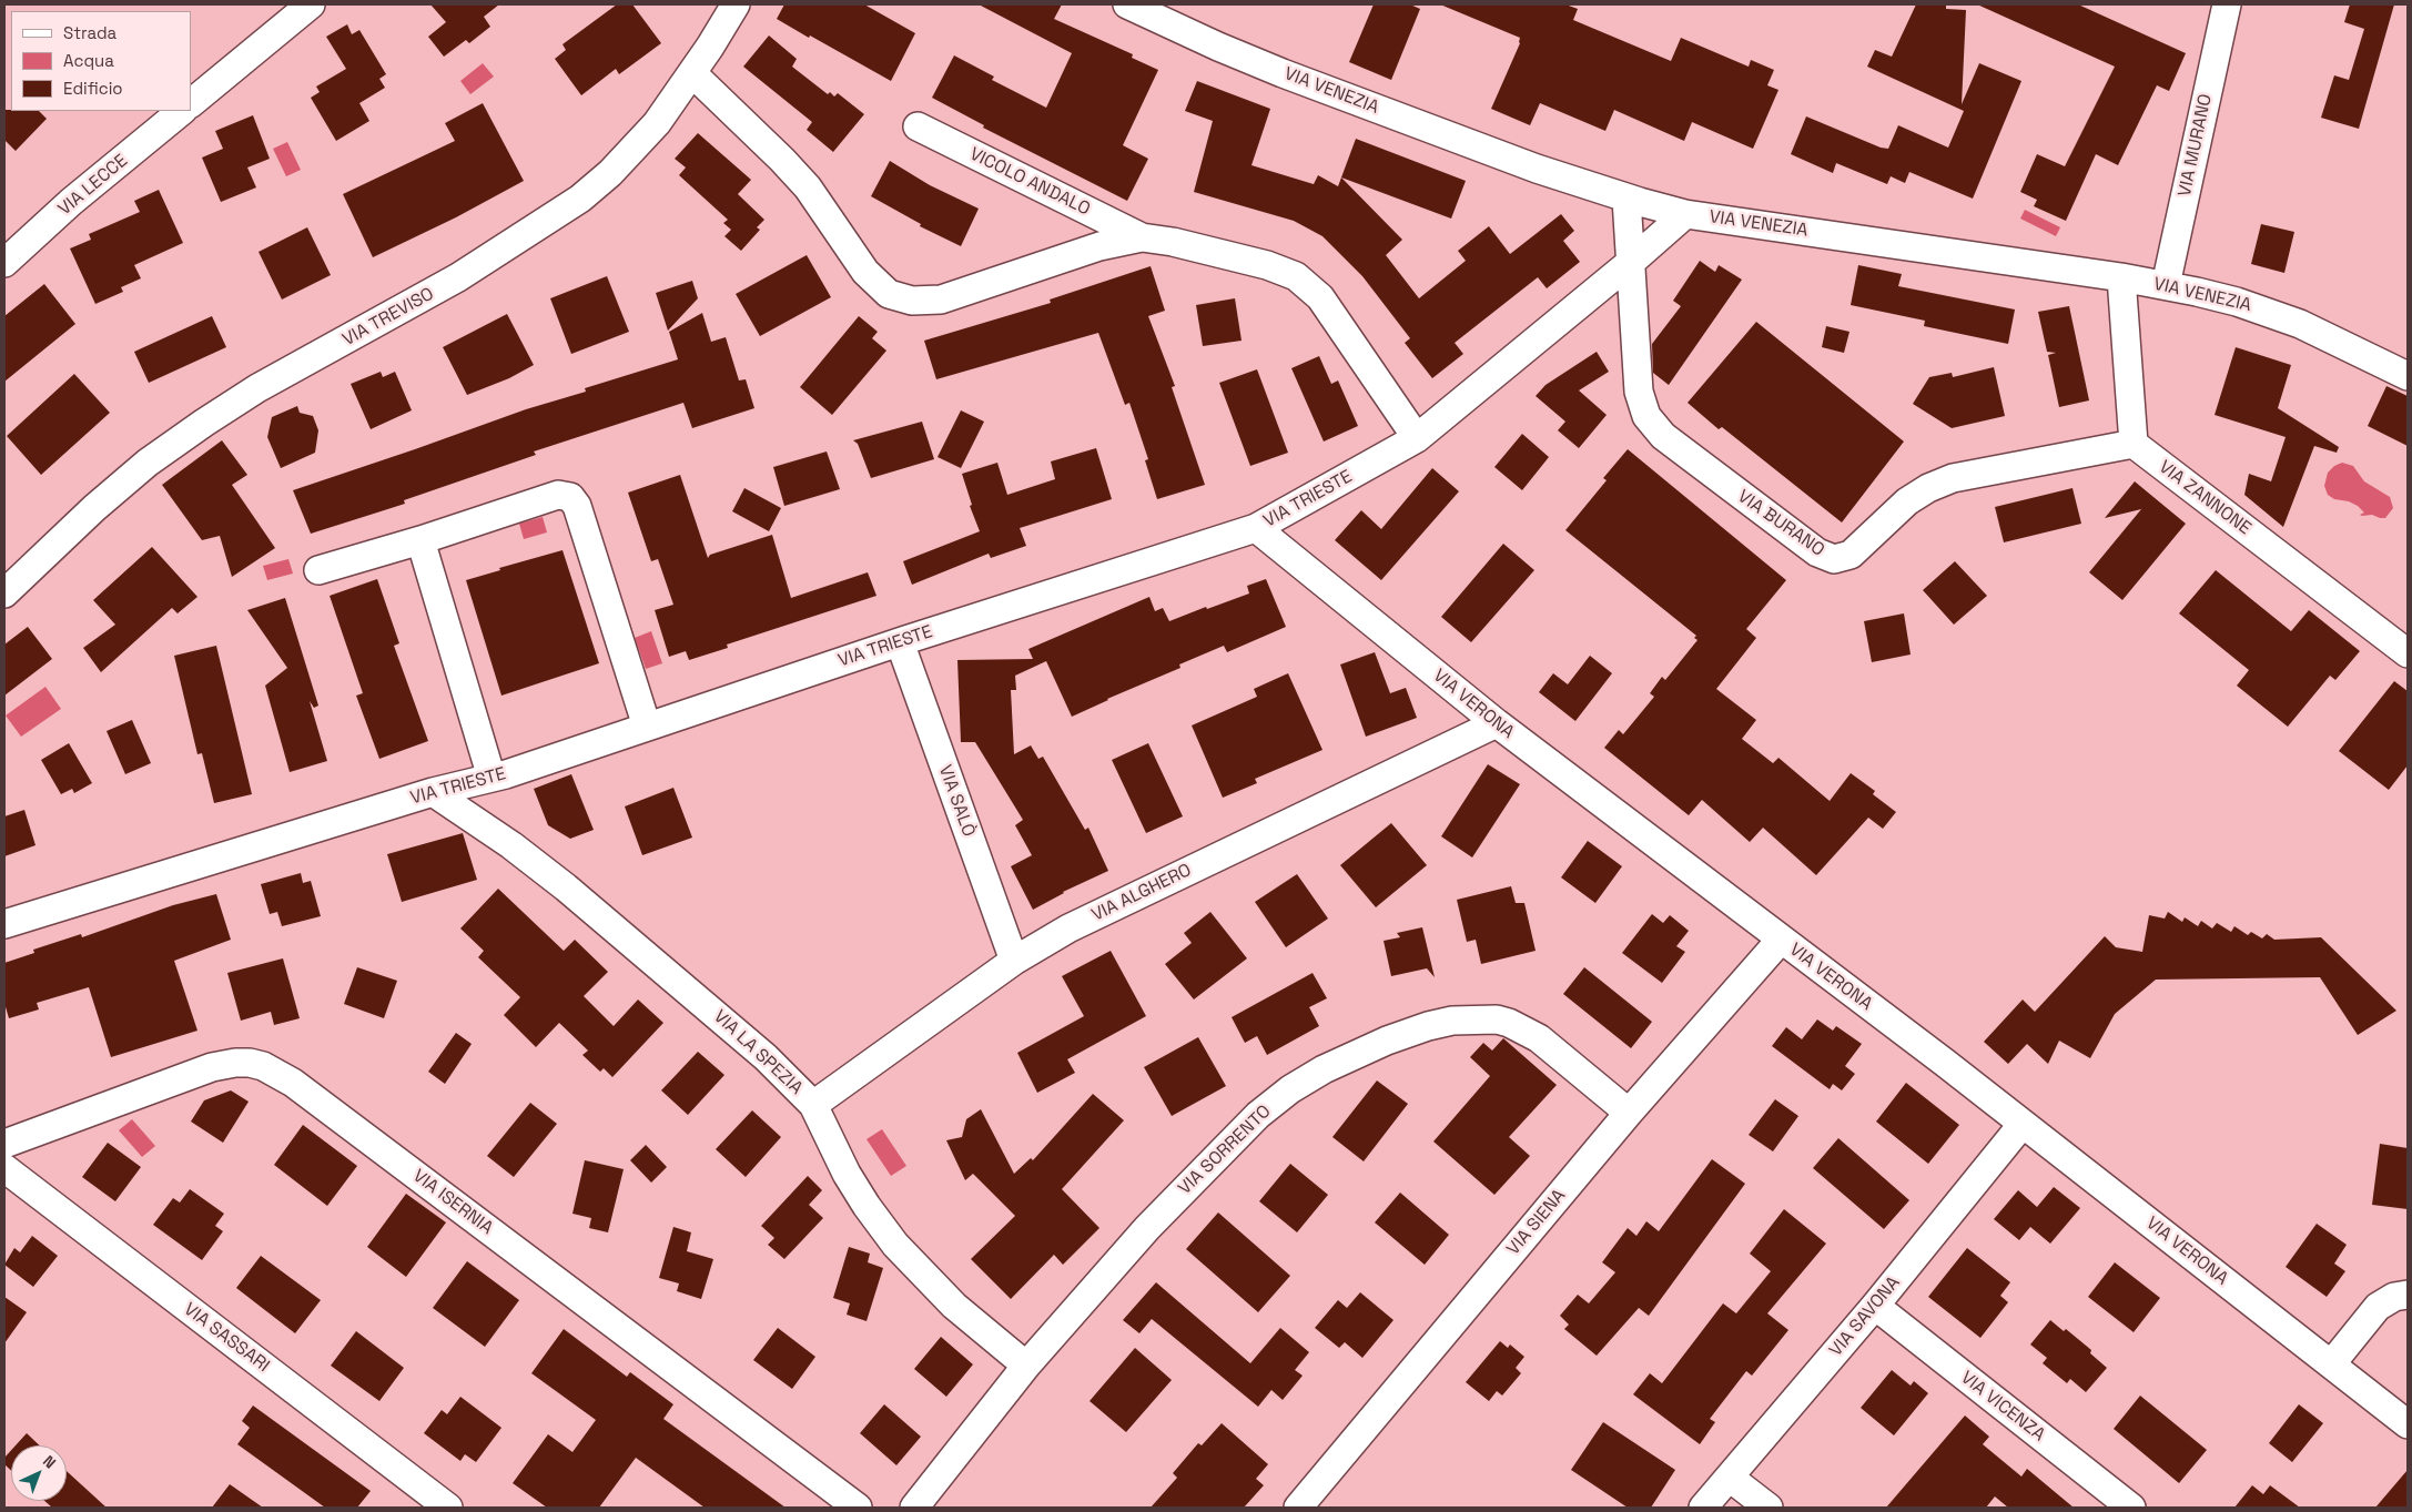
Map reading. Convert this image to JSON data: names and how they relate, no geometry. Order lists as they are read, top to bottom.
{
  "streets": {
    "street": [
      "VIA VENEZIA",
      "VIA MURANO",
      "VICOLO ANDALO",
      "VIA LECCE",
      "VIA TREVISO",
      "VIA ZANNONE",
      "VIA TRIESTE",
      "VIA BURANO",
      "VIA VERONA",
      "VIA SALÒ",
      "VIA ALGHERO",
      "VIA LA SPEZIA",
      "VIA SORRENTO",
      "VIA ISERNIA",
      "VIA SIENA",
      "VIA SAVONA",
      "VIA SASSARI",
      "VIA VICENZA"
    ]
  },
  "crossings": [
    ["VIA VENEZIA", "VIA MURANO"],
    ["VIA VENEZIA", "VIA TRIESTE"],
    ["VIA VENEZIA", "VIA BURANO"],
    ["VIA ZANNONE", "VIA BURANO"],
    ["VIA TRIESTE", "VIA BURANO"],
    ["VIA TRIESTE", "VIA VERONA"],
    ["VIA TRIESTE", "VIA SALÒ"],
    ["VIA TRIESTE", "VIA LA SPEZIA"],
    ["VIA VERONA", "VIA ALGHERO"],
    ["VIA VERONA", "VIA SIENA"],
    ["VIA VERONA", "VIA SAVONA"],
    ["VIA SALÒ", "VIA ALGHERO"],
    ["VIA ALGHERO", "VIA LA SPEZIA"],
    ["VIA LA SPEZIA", "VIA SORRENTO"],
    ["VIA SORRENTO", "VIA SIENA"],
    ["VIA SAVONA", "VIA VICENZA"]
  ],
  "legend": ["Strada", "Acqua", "Edificio"],
  "north": "top right"
}
